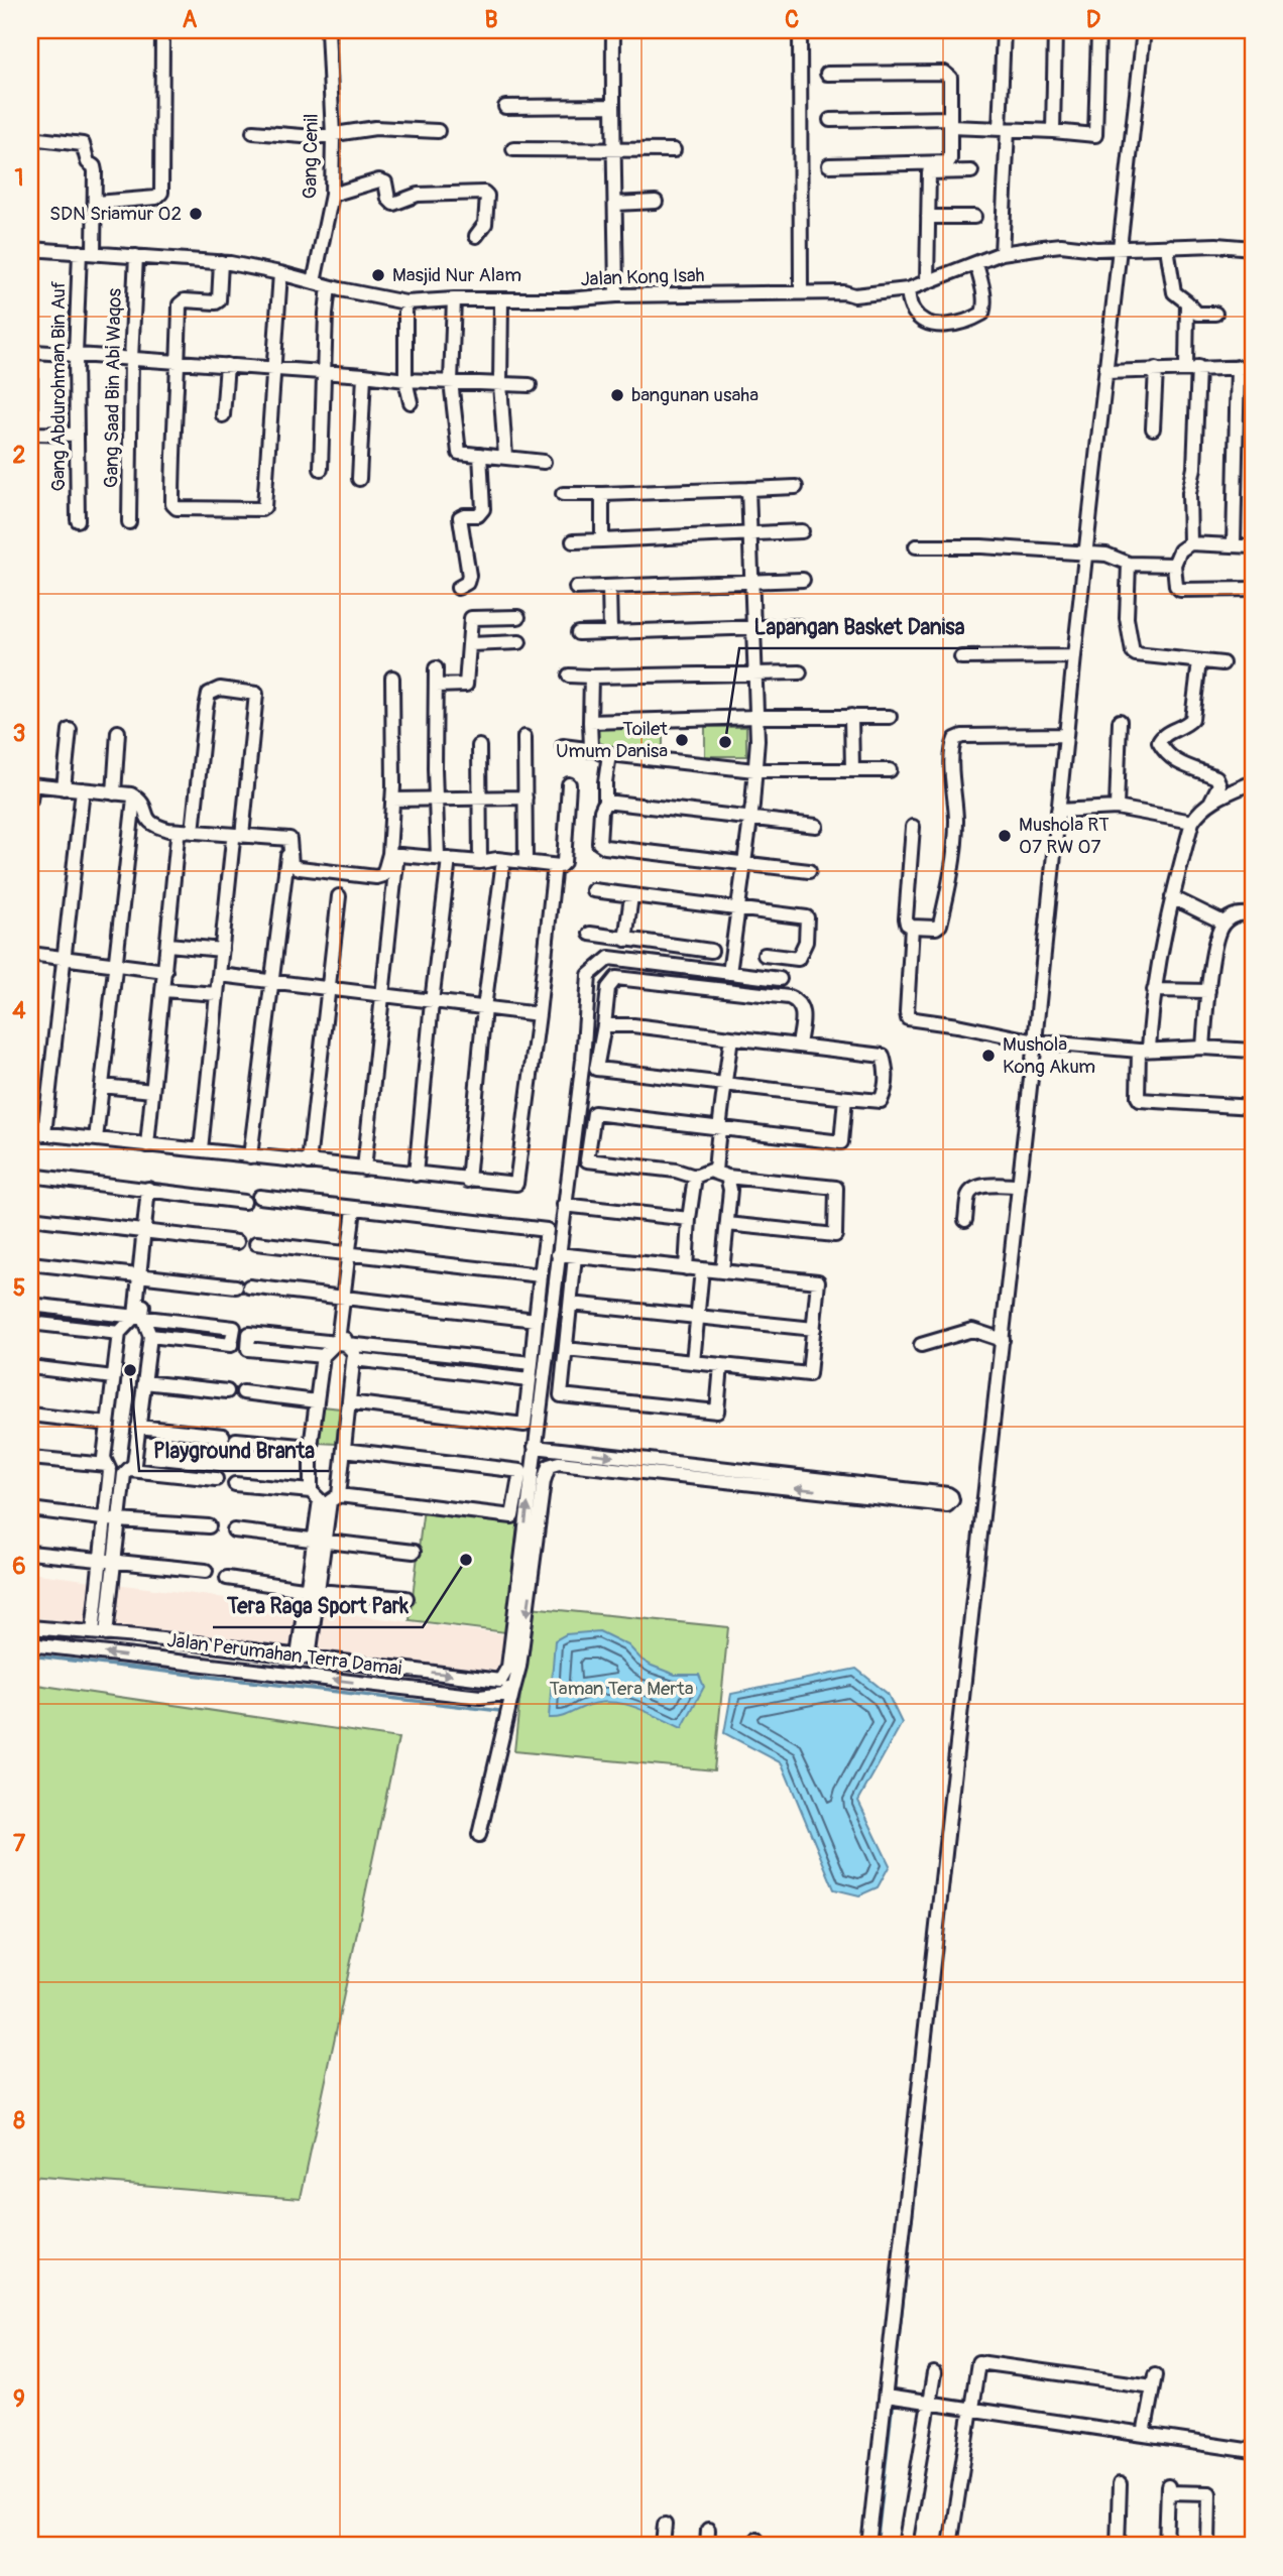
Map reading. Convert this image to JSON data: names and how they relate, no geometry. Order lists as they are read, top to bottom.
{
  "streets": {
    "street": [
      "Gang Cenil",
      "Jalan Kong Isah",
      "Gang Abdurohman Bin Auf",
      "Gang Saad Bin Abi Waqos",
      "Jalan Perumahan Terra Damai"
    ]
  },
  "crossings": [
    ["Gang Cenil", "Jalan Kong Isah"],
    ["Jalan Kong Isah", "Gang Abdurohman Bin Auf"],
    ["Jalan Kong Isah", "Gang Saad Bin Abi Waqos"]
  ],
  "parks": ["Taman Tera Merta"],
  "places": [
    "SDN Sriamur 02",
    "Masjid Nur Alam",
    "bangunan usaha",
    "Toilet Umum Danisa",
    "Lapangan Basket Danisa",
    "Mushola RT 07 RW 07",
    "Mushola Kong Akum",
    "Playground Branta",
    "Tera Raga Sport Park"
  ],
  "grid": {
    "columns": [
      "A",
      "B",
      "C",
      "D"
    ],
    "rows": [
      "1",
      "2",
      "3",
      "4",
      "5",
      "6",
      "7",
      "8",
      "9"
    ]
  }
}
